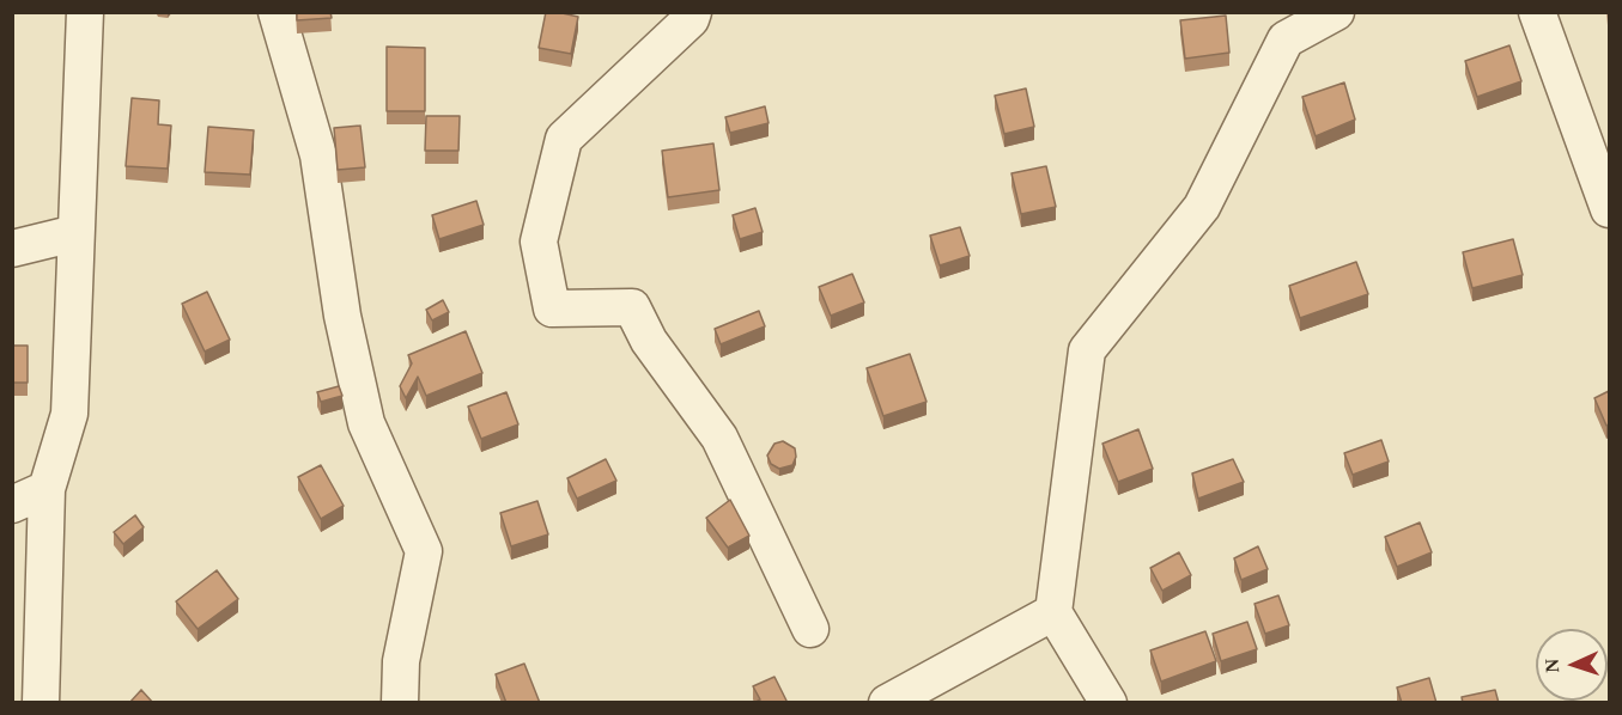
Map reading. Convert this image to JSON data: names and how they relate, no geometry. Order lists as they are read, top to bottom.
{
  "north": "left"
}
